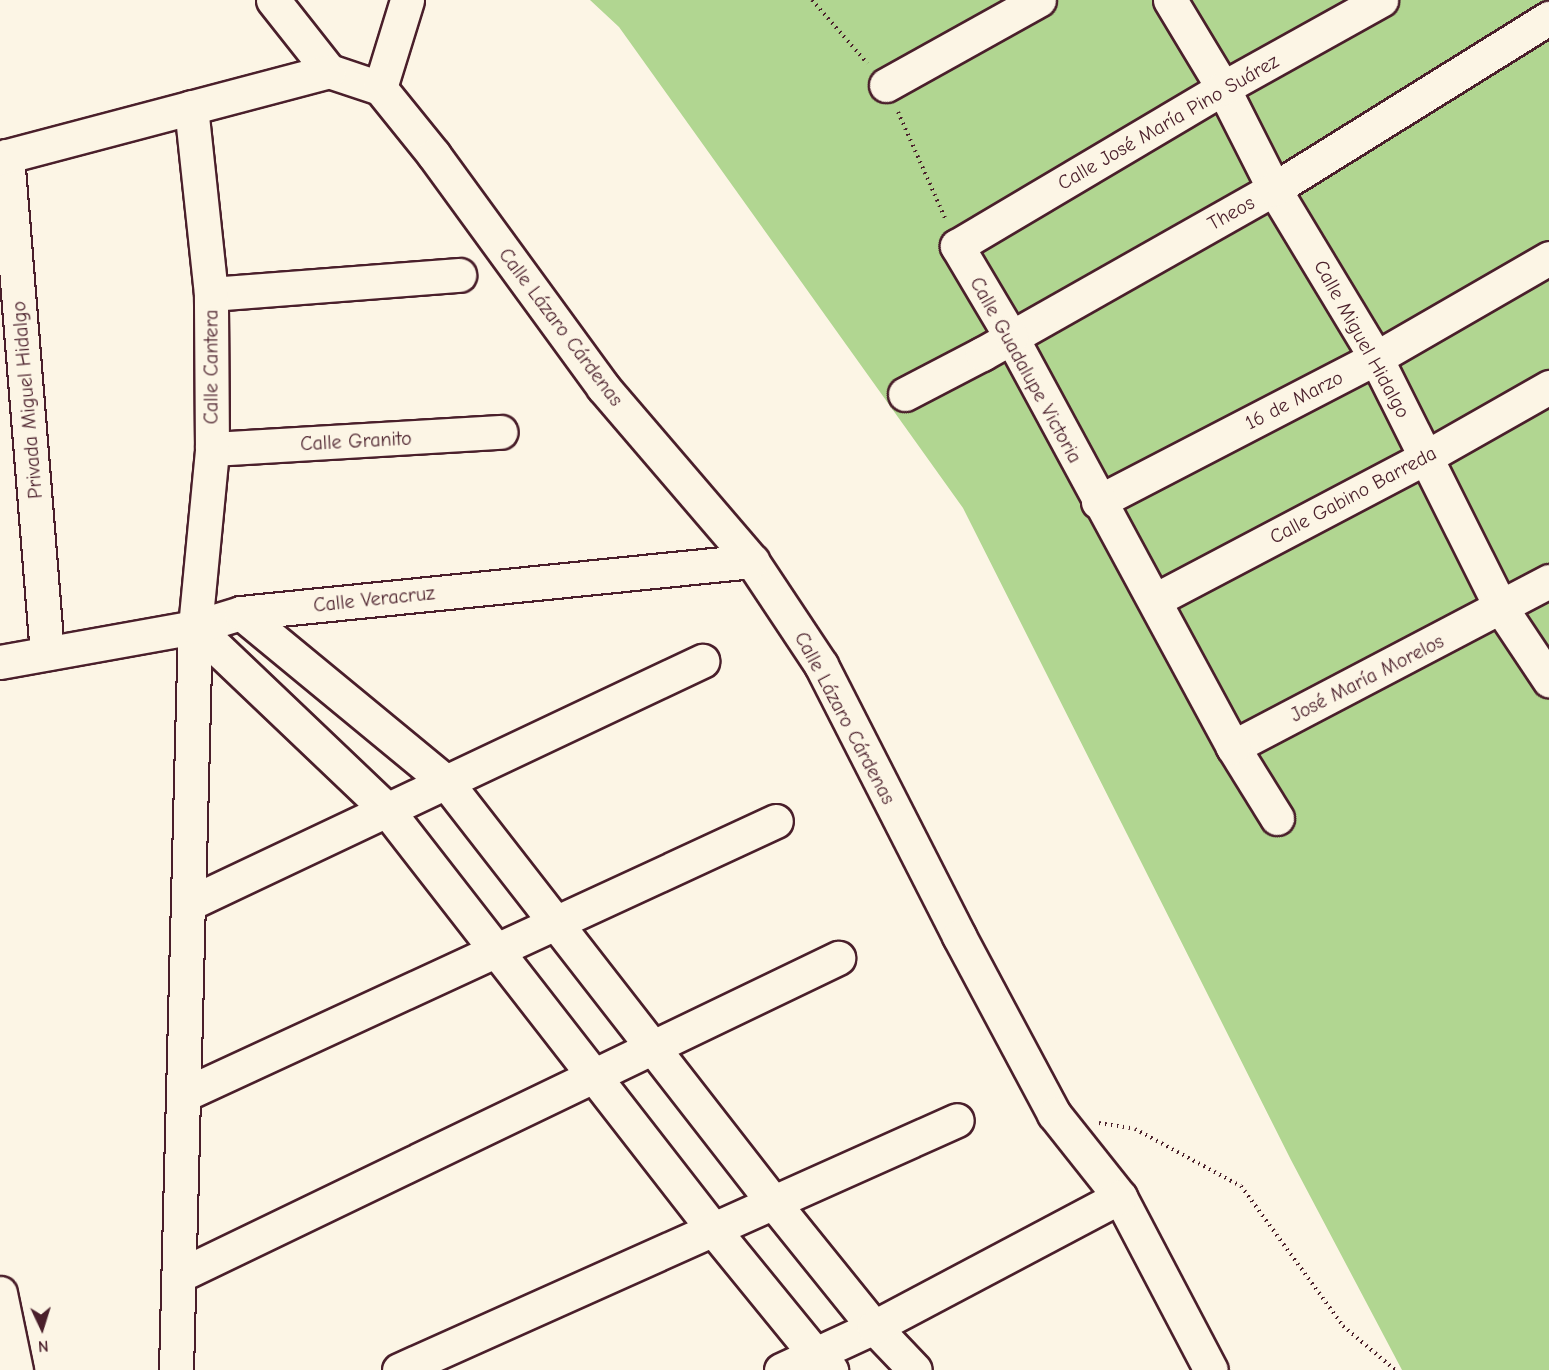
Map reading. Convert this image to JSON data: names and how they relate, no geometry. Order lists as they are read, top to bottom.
{
  "streets": {
    "street": [
      "Calle José María Pino Suárez",
      "Theos",
      "Calle Lázaro Cárdenas",
      "Calle Miguel Hidalgo",
      "Calle Cantera",
      "Calle Guadalupe Victoria",
      "Privada Miguel Hidalgo",
      "16 de Marzo",
      "Calle Granito",
      "Calle Gabino Barreda",
      "Calle Veracruz",
      "José María Morelos"
    ]
  },
  "crossings": [
    ["Calle José María Pino Suárez", "Calle Miguel Hidalgo"],
    ["Calle José María Pino Suárez", "Calle Guadalupe Victoria"],
    ["Theos", "Calle Miguel Hidalgo"],
    ["Theos", "Calle Guadalupe Victoria"],
    ["Calle Lázaro Cárdenas", "Calle Veracruz"],
    ["Calle Miguel Hidalgo", "16 de Marzo"],
    ["Calle Miguel Hidalgo", "Calle Gabino Barreda"],
    ["Calle Miguel Hidalgo", "José María Morelos"],
    ["Calle Cantera", "Privada Miguel Hidalgo"],
    ["Calle Cantera", "Calle Granito"],
    ["Calle Cantera", "Calle Veracruz"],
    ["Calle Guadalupe Victoria", "16 de Marzo"],
    ["Calle Guadalupe Victoria", "Calle Gabino Barreda"],
    ["Calle Guadalupe Victoria", "José María Morelos"],
    ["Privada Miguel Hidalgo", "Calle Veracruz"]
  ],
  "north": "bottom"
}
